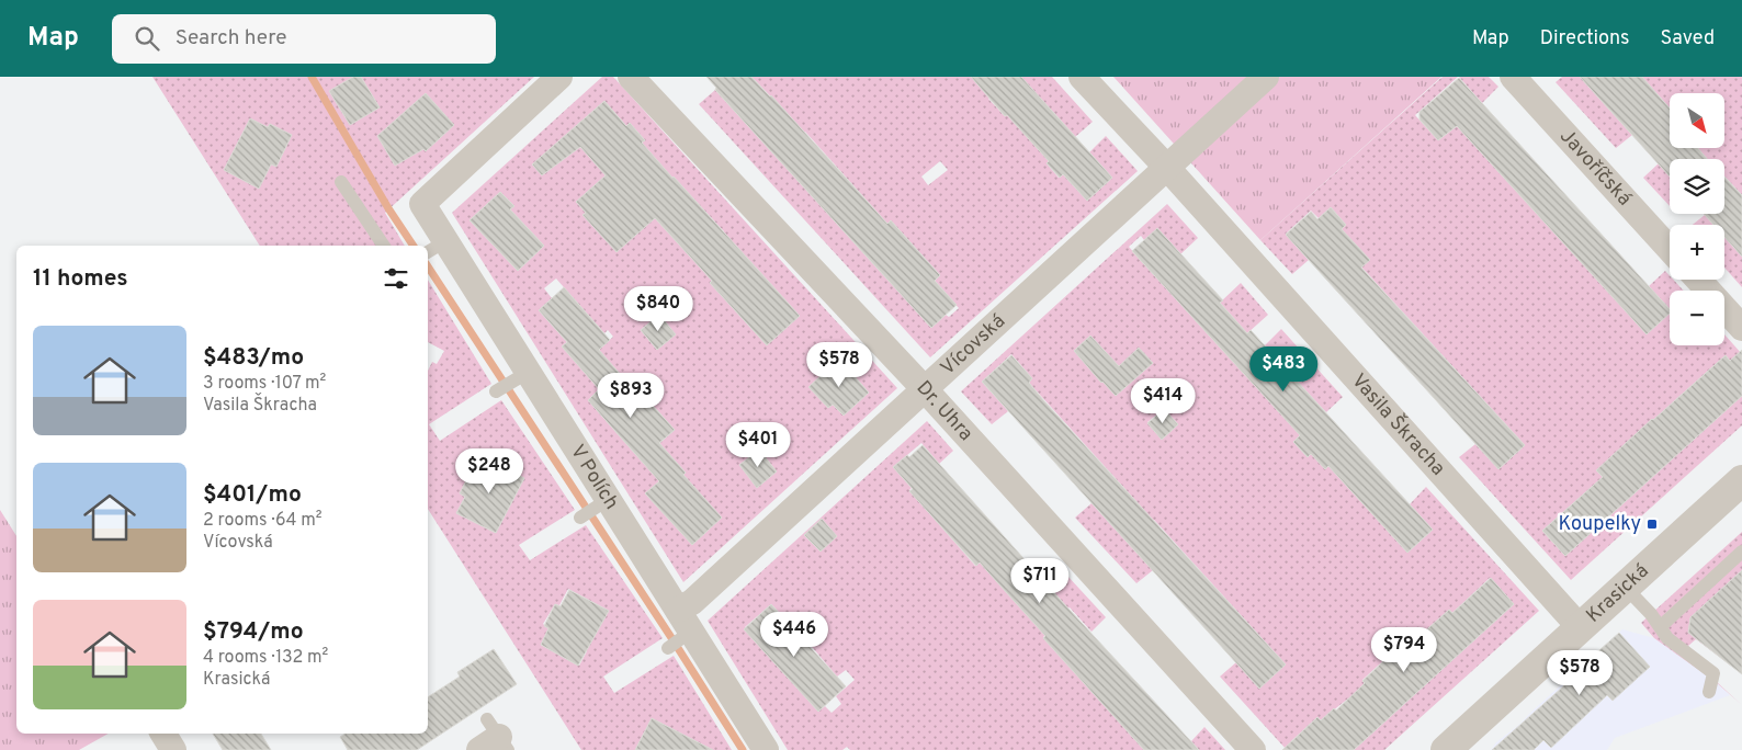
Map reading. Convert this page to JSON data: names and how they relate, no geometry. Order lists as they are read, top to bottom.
{
  "streets": {
    "street": [
      "Javoříčská",
      "Vícovská",
      "Dr. Uhra",
      "Vasila Škracha",
      "V Polích",
      "Krasická"
    ]
  },
  "crossings": [
    ["Vícovská", "Dr. Uhra"],
    ["Vícovská", "Vasila Škracha"],
    ["Vícovská", "V Polích"],
    ["Vasila Škracha", "Krasická"]
  ],
  "places": {
    "transit": ["Koupelky"]
  },
  "north": "bottom right",
  "page": {
    "header": "Map",
    "search": "Search here",
    "nav": ["Map", "Directions", "Saved"],
    "map_buttons": ["+", "−"],
    "heading": "11 homes",
    "price": [
      "$840",
      "$578",
      "$483",
      "$893",
      "$414",
      "$401",
      "$248",
      "$711",
      "$446",
      "$794",
      "$578"
    ],
    "list": [
      {
        "name": "$483/mo",
        "note": "3 rooms · 107 m² · Vasila Škracha"
      },
      {
        "name": "$401/mo",
        "note": "2 rooms · 64 m² · Vícovská"
      },
      {
        "name": "$794/mo",
        "note": "4 rooms · 132 m² · Krasická"
      }
    ]
  }
}
